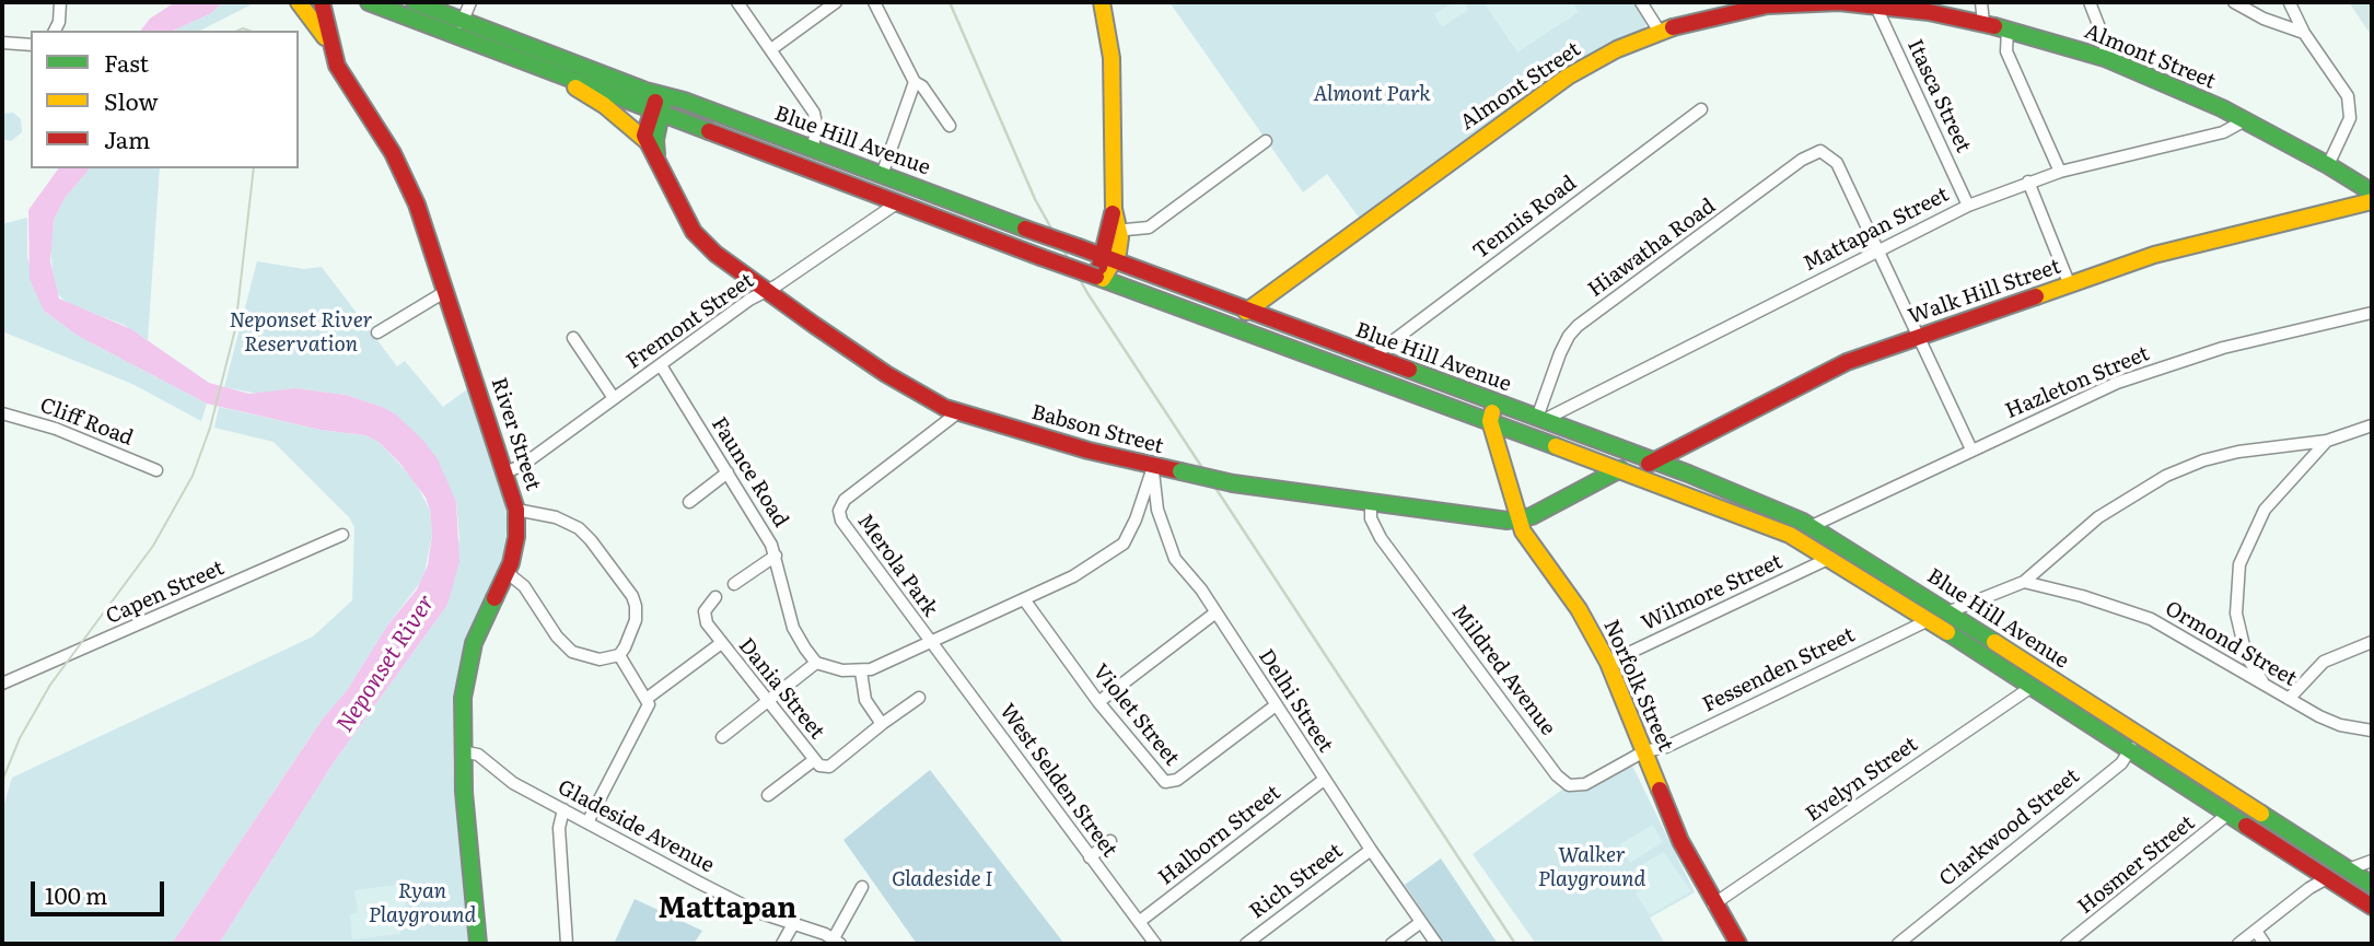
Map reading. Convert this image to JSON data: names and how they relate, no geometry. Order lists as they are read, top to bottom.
{
  "streets": {
    "main road": [
      "Almont Street",
      "Blue Hill Avenue",
      "Walk Hill Street",
      "Babson Street",
      "River Street",
      "Norfolk Street"
    ],
    "street": [
      "Itasca Street",
      "Tennis Road",
      "Mattapan Street",
      "Hiawatha Road",
      "Fremont Street",
      "Hazleton Street",
      "Cliff Road",
      "Faunce Road",
      "Merola Park",
      "Capen Street",
      "Wilmore Street",
      "Ormond Street",
      "Mildred Avenue",
      "Fessenden Street",
      "Dania Street",
      "Delhi Street",
      "Violet Street",
      "Evelyn Street",
      "West Selden Street",
      "Gladeside Avenue",
      "Clarkwood Street",
      "Halborn Street",
      "Hosmer Street",
      "Rich Street"
    ]
  },
  "crossings": [
    ["Almont Street", "Itasca Street"],
    ["Almont Street", "Blue Hill Avenue"],
    ["Almont Street", "Mattapan Street"],
    ["Almont Street", "Walk Hill Street"],
    ["Itasca Street", "Mattapan Street"],
    ["Blue Hill Avenue", "Tennis Road"],
    ["Blue Hill Avenue", "Mattapan Street"],
    ["Blue Hill Avenue", "Hiawatha Road"],
    ["Blue Hill Avenue", "Walk Hill Street"],
    ["Blue Hill Avenue", "Fremont Street"],
    ["Blue Hill Avenue", "Hazleton Street"],
    ["Blue Hill Avenue", "Babson Street"],
    ["Blue Hill Avenue", "Wilmore Street"],
    ["Blue Hill Avenue", "Fessenden Street"],
    ["Blue Hill Avenue", "Norfolk Street"],
    ["Blue Hill Avenue", "Evelyn Street"],
    ["Blue Hill Avenue", "Clarkwood Street"],
    ["Blue Hill Avenue", "Hosmer Street"],
    ["Mattapan Street", "Hiawatha Road"],
    ["Fremont Street", "Babson Street"],
    ["Fremont Street", "River Street"],
    ["Fremont Street", "Faunce Road"],
    ["Babson Street", "Merola Park"],
    ["Babson Street", "Mildred Avenue"],
    ["Babson Street", "Norfolk Street"],
    ["Babson Street", "Delhi Street"],
    ["River Street", "Gladeside Avenue"],
    ["Merola Park", "West Selden Street"],
    ["Wilmore Street", "Norfolk Street"],
    ["Ormond Street", "Fessenden Street"],
    ["Mildred Avenue", "Fessenden Street"],
    ["Mildred Avenue", "Norfolk Street"],
    ["Fessenden Street", "Norfolk Street"],
    ["Norfolk Street", "Evelyn Street"],
    ["Delhi Street", "Violet Street"],
    ["Delhi Street", "Halborn Street"],
    ["Delhi Street", "Rich Street"],
    ["West Selden Street", "Halborn Street"]
  ],
  "districts": ["Mattapan"],
  "water": ["Neponset River"],
  "parks": [
    "Almont Park",
    "Neponset River Reservation",
    "Walker Playground",
    "Gladeside I",
    "Ryan Playground"
  ],
  "legend": ["Fast", "Slow", "Jam"],
  "scale_bar": "100 m"
}
